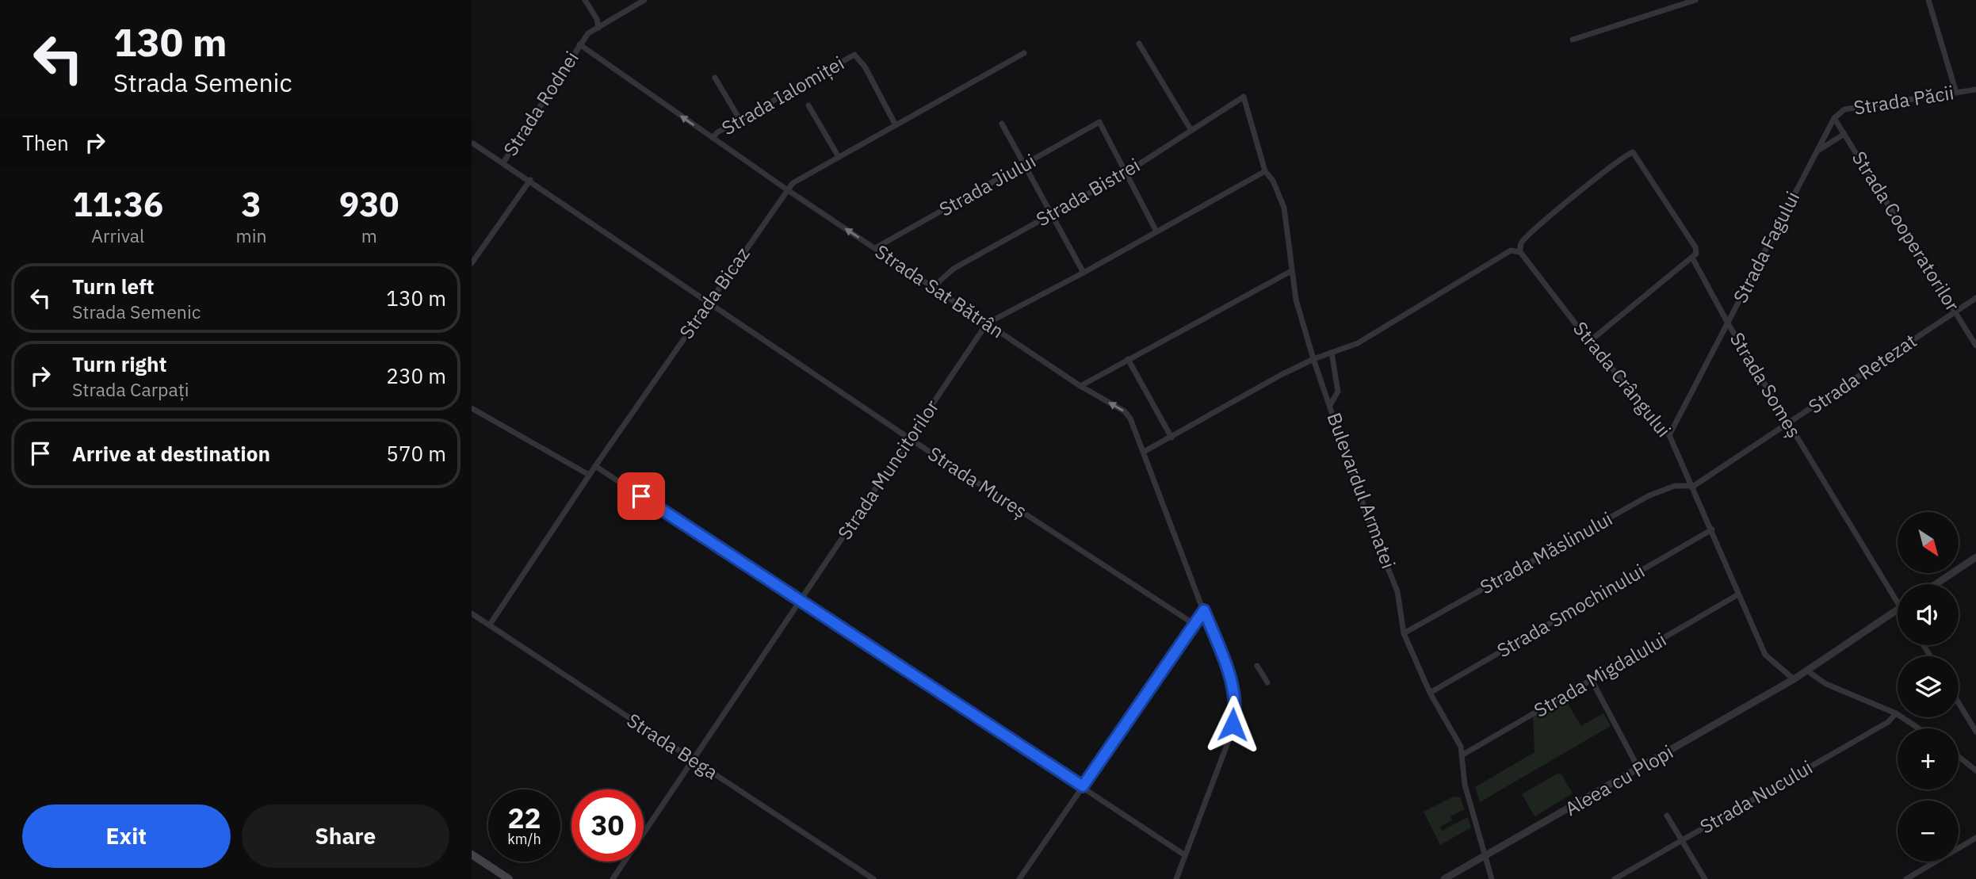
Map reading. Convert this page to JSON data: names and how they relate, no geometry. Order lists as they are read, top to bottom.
{
  "streets": {
    "street": [
      "Strada Ialomiței",
      "Strada Păcii",
      "Strada Rodnei",
      "Strada Jiului",
      "Strada Bistrei",
      "Strada Cooperatorilor",
      "Strada Fagului",
      "Strada Sat Bătrân",
      "Strada Bicaz",
      "Strada Retezat",
      "Strada Crângului",
      "Strada Someș",
      "Strada Muncitorilor",
      "Strada Mureș",
      "Bulevardul Armatei",
      "Strada Măslinului",
      "Strada Smochinului",
      "Strada Migdalului",
      "Strada Bega",
      "Aleea cu Plopi",
      "Strada Nucului"
    ]
  },
  "crossings": [
    ["Strada Ialomiței", "Strada Sat Bătrân"],
    ["Strada Ialomiței", "Strada Bicaz"],
    ["Strada Păcii", "Strada Cooperatorilor"],
    ["Strada Păcii", "Strada Fagului"],
    ["Strada Rodnei", "Strada Sat Bătrân"],
    ["Strada Rodnei", "Strada Mureș"],
    ["Strada Jiului", "Strada Bistrei"],
    ["Strada Jiului", "Strada Sat Bătrân"],
    ["Strada Bistrei", "Strada Sat Bătrân"],
    ["Strada Bistrei", "Bulevardul Armatei"],
    ["Strada Cooperatorilor", "Strada Fagului"],
    ["Strada Cooperatorilor", "Strada Retezat"],
    ["Strada Fagului", "Strada Crângului"],
    ["Strada Fagului", "Strada Someș"],
    ["Strada Sat Bătrân", "Strada Bicaz"],
    ["Strada Sat Bătrân", "Strada Muncitorilor"],
    ["Strada Bicaz", "Strada Mureș"],
    ["Strada Bicaz", "Strada Bega"],
    ["Strada Retezat", "Strada Crângului"],
    ["Strada Retezat", "Strada Someș"],
    ["Strada Retezat", "Strada Măslinului"],
    ["Strada Crângului", "Strada Someș"],
    ["Strada Crângului", "Strada Măslinului"],
    ["Strada Crângului", "Strada Smochinului"],
    ["Strada Crângului", "Strada Migdalului"],
    ["Strada Crângului", "Aleea cu Plopi"],
    ["Strada Muncitorilor", "Strada Mureș"],
    ["Strada Muncitorilor", "Bulevardul Armatei"],
    ["Strada Muncitorilor", "Strada Bega"],
    ["Bulevardul Armatei", "Strada Măslinului"],
    ["Bulevardul Armatei", "Strada Smochinului"],
    ["Bulevardul Armatei", "Strada Migdalului"],
    ["Bulevardul Armatei", "Aleea cu Plopi"]
  ],
  "north": "bottom right",
  "page": {
    "turn": ["130 m", "Strada Semenic"],
    "then": "Then",
    "eta": [
      "11:36",
      "Arrival",
      "3",
      "min",
      "930",
      "m"
    ],
    "list": [
      {
        "name": "Turn left",
        "note": "Strada Semenic",
        "value": "130 m"
      },
      {
        "name": "Turn right",
        "note": "Strada Carpați",
        "value": "230 m"
      },
      {
        "name": "Arrive at destination",
        "value": "570 m"
      }
    ],
    "map_buttons": ["+", "−"],
    "speed": "22 km/h",
    "limit": "30",
    "buttons": ["Exit", "Share"]
  }
}
